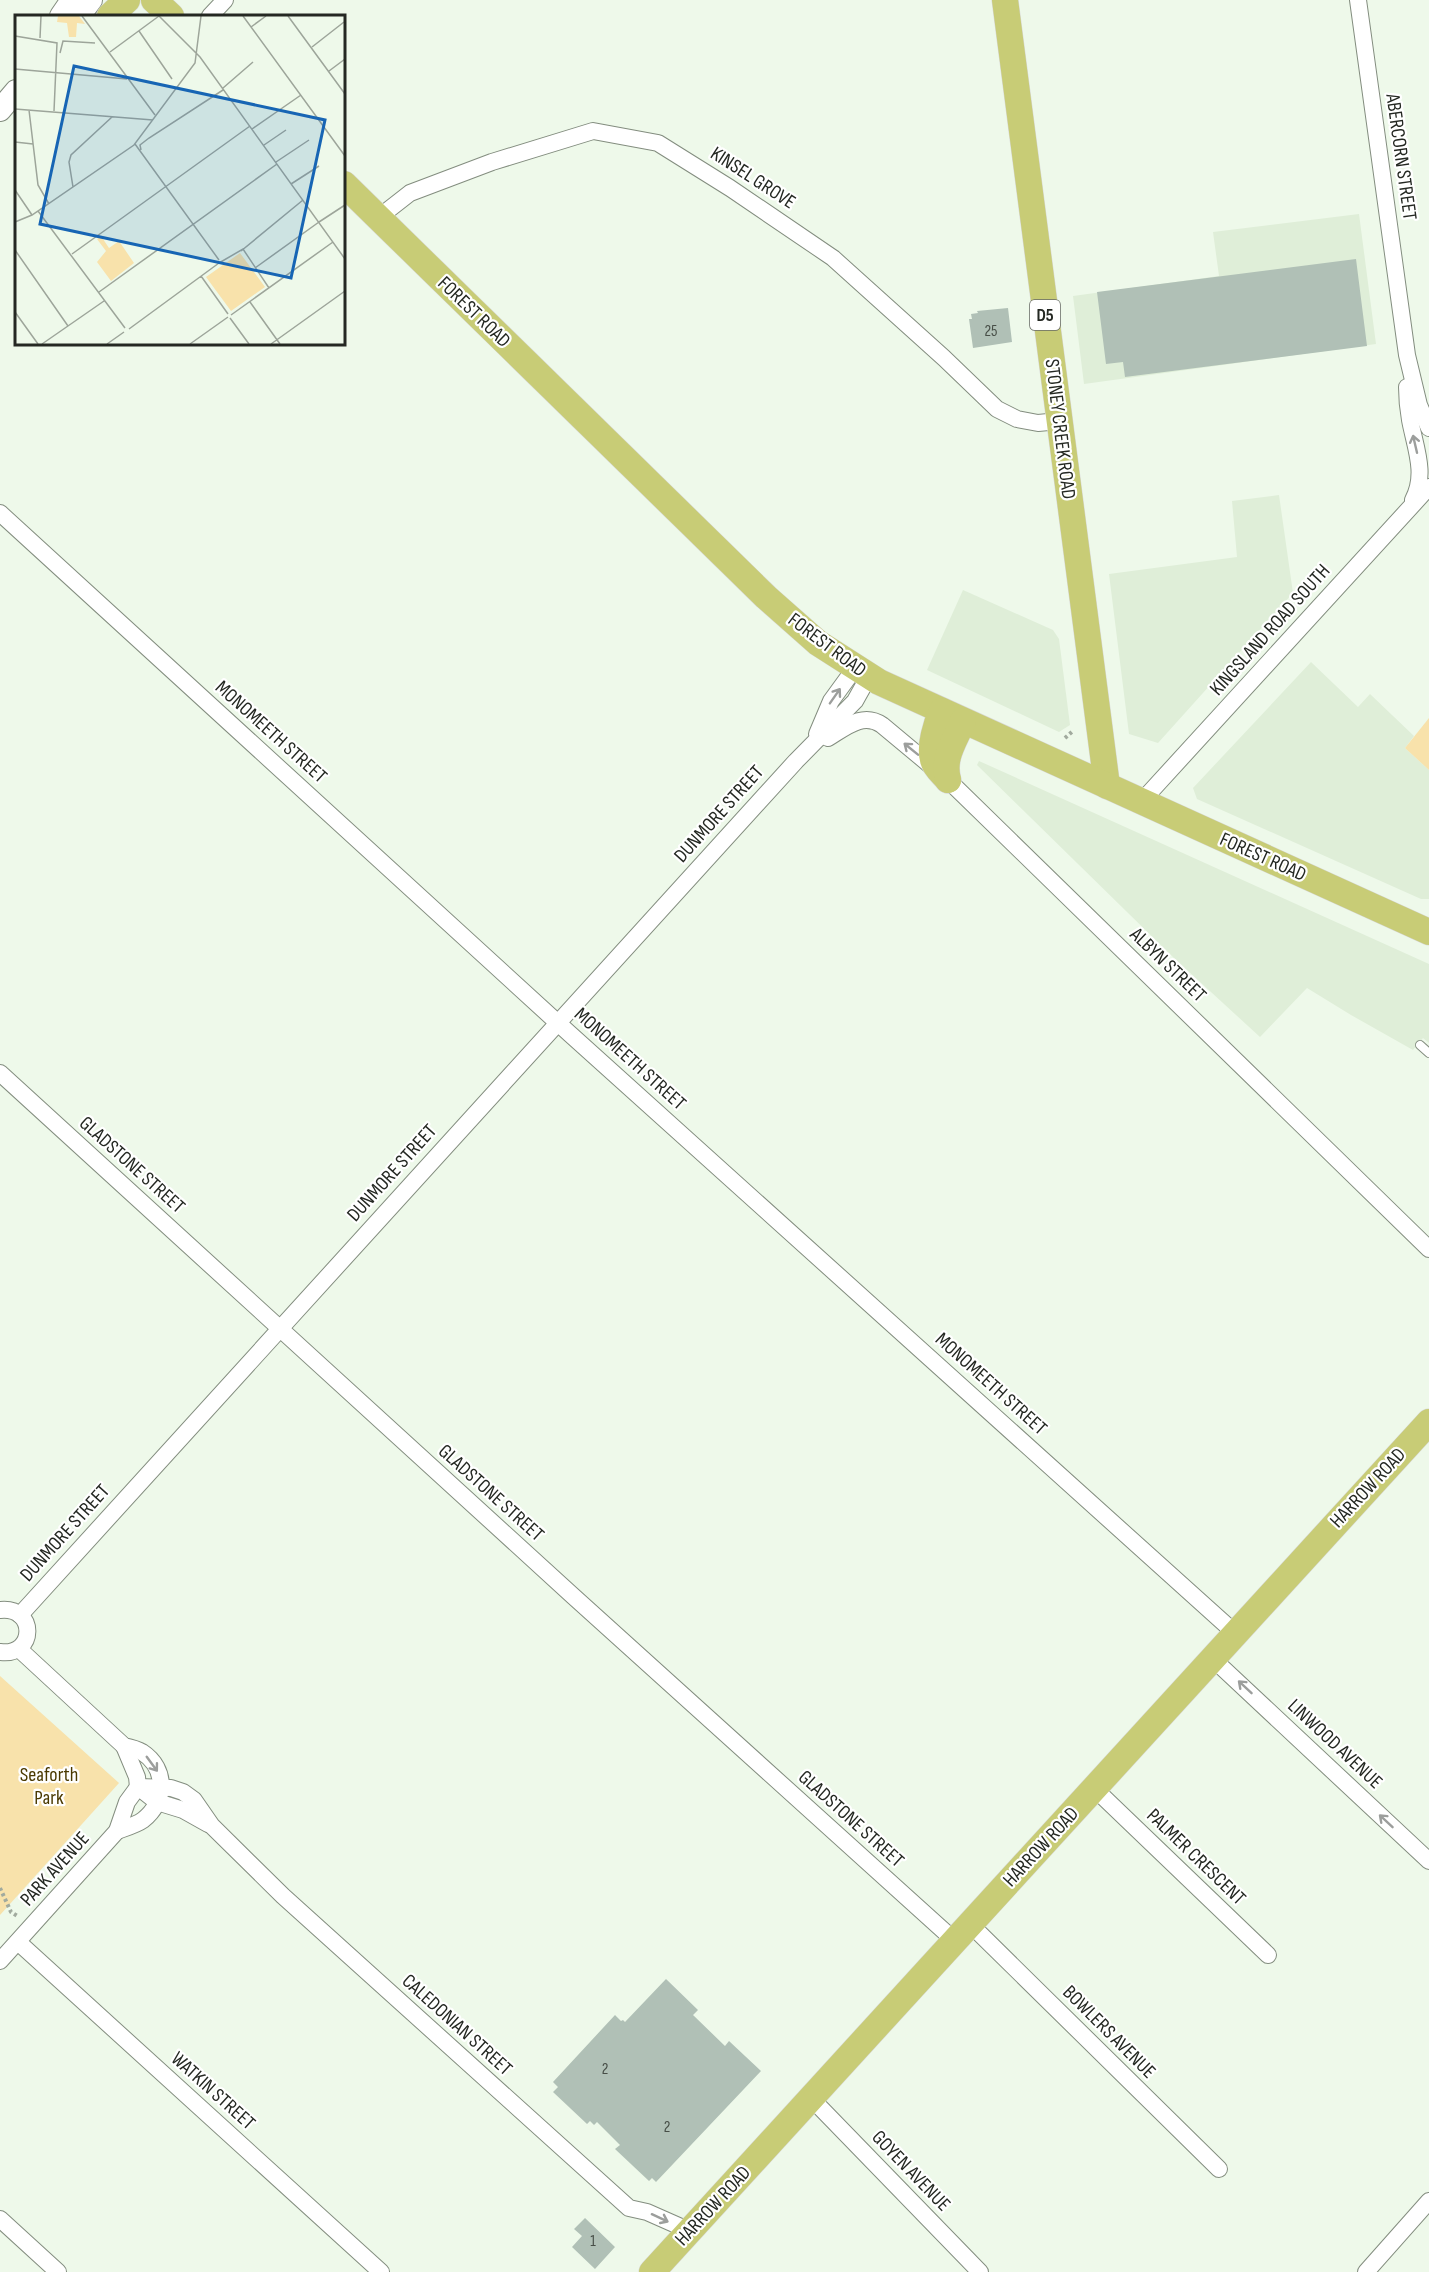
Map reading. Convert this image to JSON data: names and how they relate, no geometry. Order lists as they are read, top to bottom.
{
  "streets": {
    "main road": [
      "FOREST ROAD",
      "D5",
      "STONEY CREEK ROAD",
      "HARROW ROAD"
    ],
    "street": [
      "ABERCORN STREET",
      "KINSEL GROVE",
      "KINGSLAND ROAD SOUTH",
      "MONOMEETH STREET",
      "DUNMORE STREET",
      "ALBYN STREET",
      "GLADSTONE STREET",
      "LINWOOD AVENUE",
      "PALMER CRESCENT",
      "PARK AVENUE",
      "CALEDONIAN STREET",
      "BOWLERS AVENUE",
      "WATKIN STREET",
      "GOYEN AVENUE"
    ]
  },
  "crossings": [
    ["ABERCORN STREET", "KINGSLAND ROAD SOUTH"],
    ["KINSEL GROVE", "FOREST ROAD"],
    ["KINSEL GROVE", "STONEY CREEK ROAD"],
    ["FOREST ROAD", "STONEY CREEK ROAD"],
    ["FOREST ROAD", "KINGSLAND ROAD SOUTH"],
    ["FOREST ROAD", "DUNMORE STREET"],
    ["MONOMEETH STREET", "DUNMORE STREET"],
    ["MONOMEETH STREET", "HARROW ROAD"],
    ["DUNMORE STREET", "ALBYN STREET"],
    ["DUNMORE STREET", "GLADSTONE STREET"],
    ["GLADSTONE STREET", "HARROW ROAD"],
    ["GLADSTONE STREET", "BOWLERS AVENUE"],
    ["HARROW ROAD", "LINWOOD AVENUE"],
    ["HARROW ROAD", "PALMER CRESCENT"],
    ["HARROW ROAD", "CALEDONIAN STREET"],
    ["HARROW ROAD", "BOWLERS AVENUE"],
    ["HARROW ROAD", "GOYEN AVENUE"],
    ["PARK AVENUE", "CALEDONIAN STREET"],
    ["PARK AVENUE", "WATKIN STREET"]
  ],
  "one_way": ["LINWOOD AVENUE", "CALEDONIAN STREET"],
  "parks": ["Seaforth Park"],
  "house_numbers": [
    "25",
    "2",
    "2",
    "1"
  ]
}
